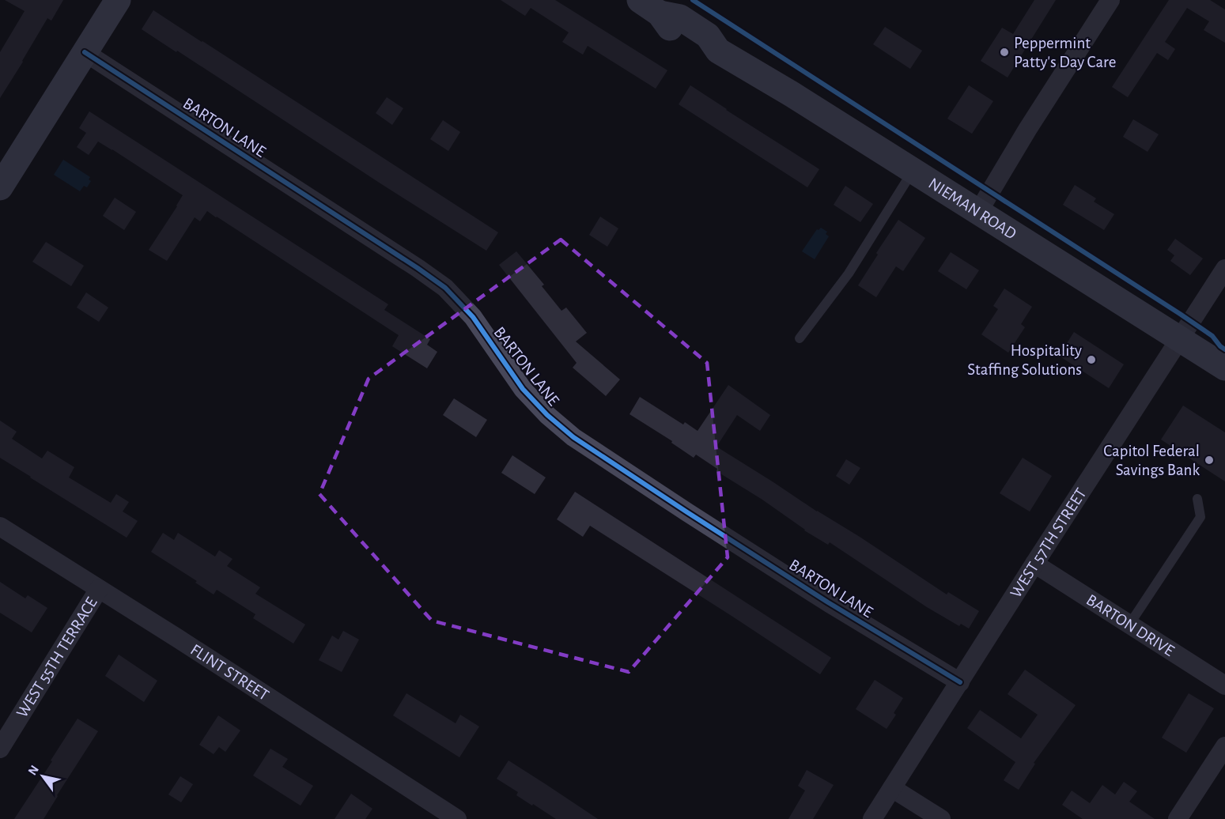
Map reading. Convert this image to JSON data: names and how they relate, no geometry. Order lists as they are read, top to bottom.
{
  "streets": {
    "main road": ["NIEMAN ROAD"],
    "street": [
      "BARTON LANE",
      "WEST 57TH STREET",
      "BARTON DRIVE",
      "WEST 55TH TERRACE",
      "FLINT STREET"
    ]
  },
  "crossings": [
    ["BARTON LANE", "WEST 57TH STREET"],
    ["NIEMAN ROAD", "WEST 57TH STREET"],
    ["WEST 57TH STREET", "BARTON DRIVE"],
    ["WEST 55TH TERRACE", "FLINT STREET"]
  ],
  "places": ["Peppermint Patty's Day Care", "Hospitality Staffing Solutions", "Capitol Federal Savings Bank"],
  "north": "top left"
}
